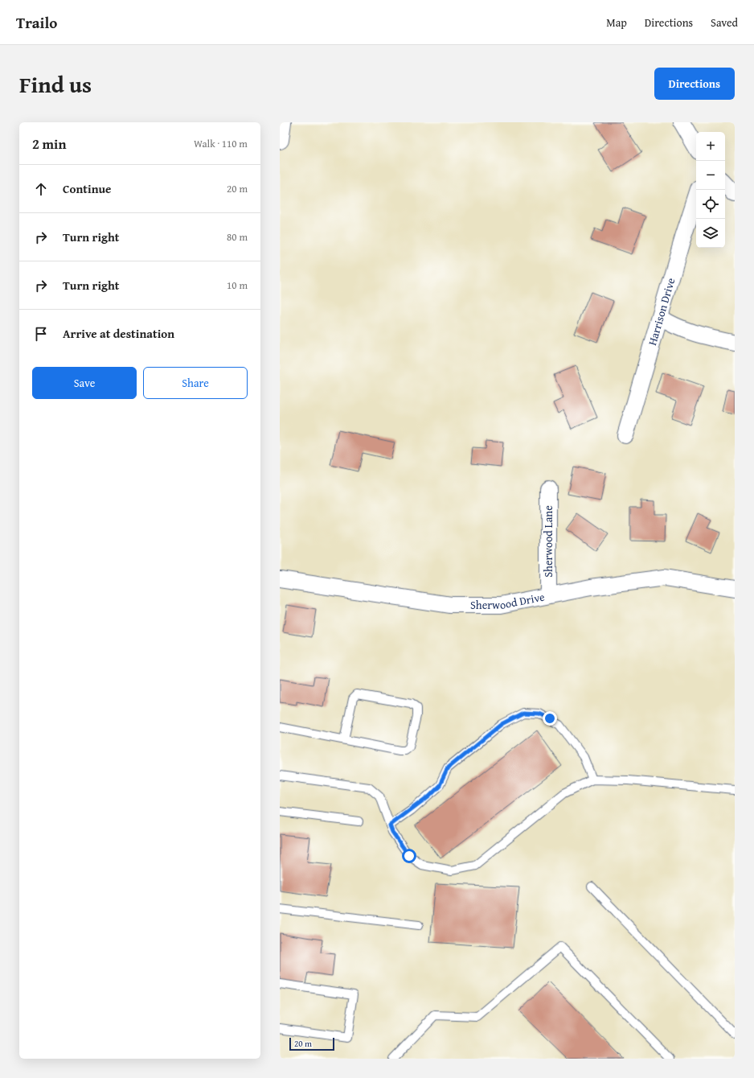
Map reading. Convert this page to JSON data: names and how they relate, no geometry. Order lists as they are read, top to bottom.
{
  "streets": {
    "street": ["Harrison Drive", "Sherwood Lane", "Sherwood Drive"]
  },
  "crossings": [
    ["Sherwood Lane", "Sherwood Drive"]
  ],
  "scale_bar": "20 m",
  "page": {
    "header": "Trailo",
    "nav": ["Map", "Directions", "Saved"],
    "title": "Find us",
    "buttons": [
      "Directions",
      ["Save", "Share"]
    ],
    "heading": ["2 min", "Walk · 110 m"],
    "map_buttons": ["+", "−"],
    "list": [
      ["Continue", "20 m"],
      ["Turn right", "80 m"],
      ["Turn right", "10 m"],
      "Arrive at destination"
    ],
    "scale": "20 m"
  }
}
